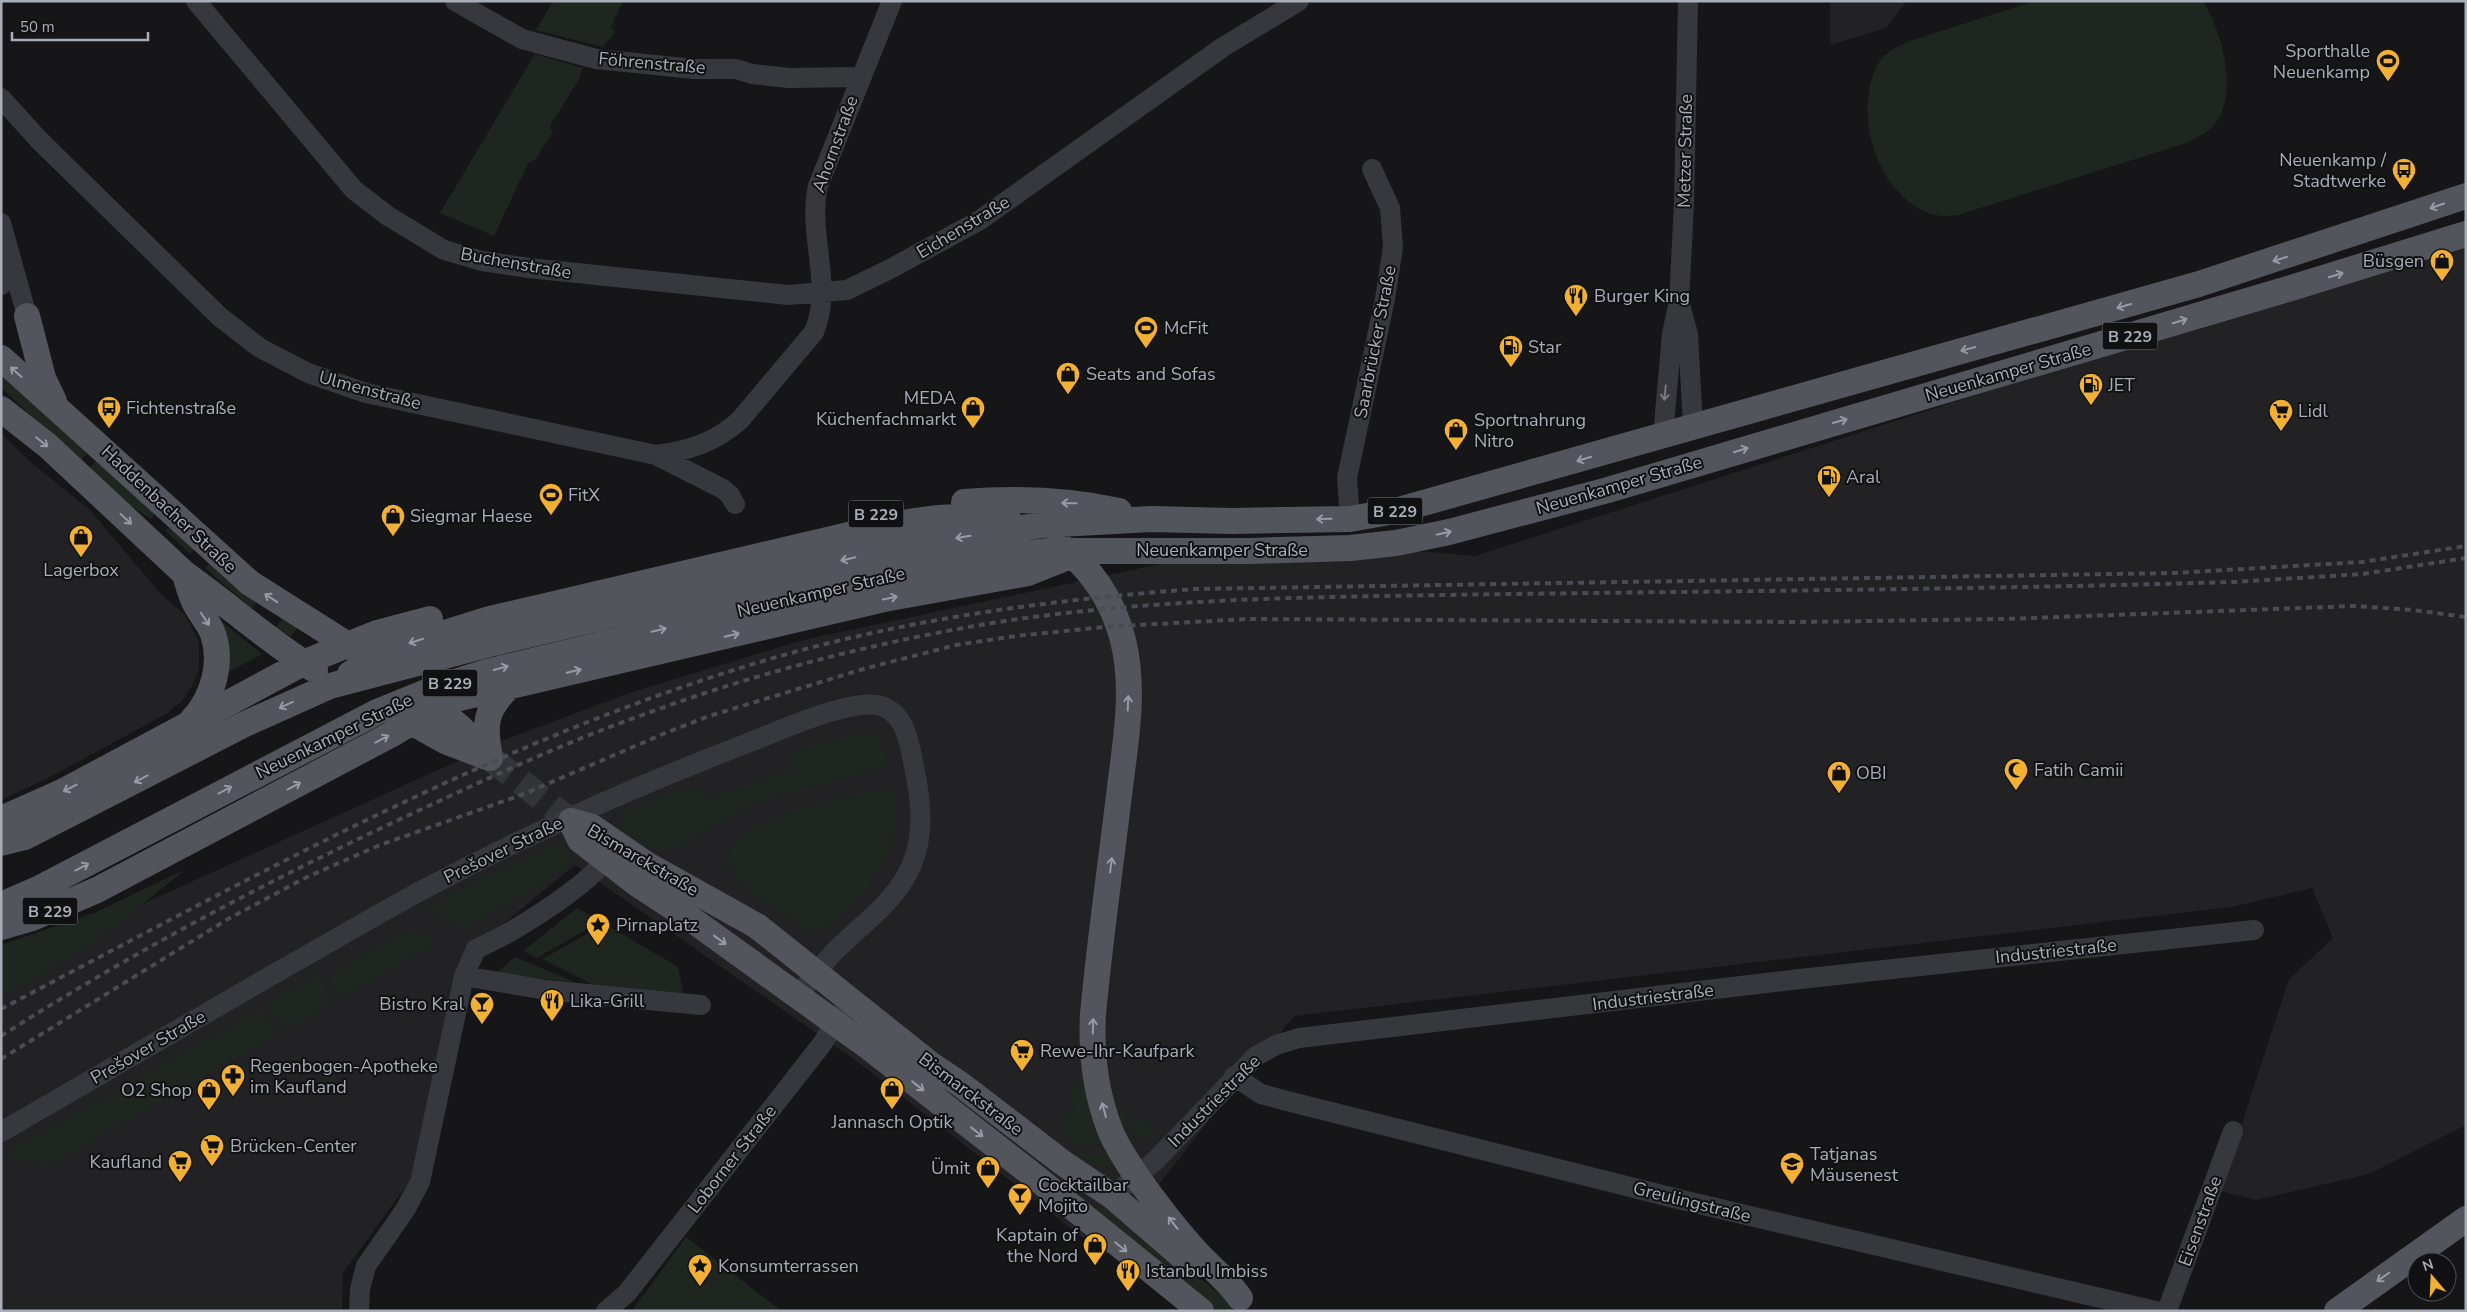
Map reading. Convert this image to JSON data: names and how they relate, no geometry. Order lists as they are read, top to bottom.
{
  "streets": {
    "main road": [
      "B 229",
      "Neuenkamper Straße",
      "Haddenbacher Straße",
      "Bismarckstraße"
    ],
    "street": [
      "Föhrenstraße",
      "Ahornstraße",
      "Metzer Straße",
      "Eichenstraße",
      "Buchenstraße",
      "Saarbrücker Straße",
      "Ulmenstraße",
      "Prešover Straße",
      "Industriestraße",
      "Loborner Straße",
      "Greulingstraße",
      "Eisenstraße"
    ]
  },
  "crossings": [
    ["Föhrenstraße", "Ahornstraße"],
    ["Ahornstraße", "Eichenstraße"],
    ["Ahornstraße", "Buchenstraße"],
    ["Metzer Straße", "Neuenkamper Straße"],
    ["Eichenstraße", "Buchenstraße"],
    ["B 229", "Neuenkamper Straße"],
    ["B 229", "Haddenbacher Straße"],
    ["Saarbrücker Straße", "Neuenkamper Straße"],
    ["Prešover Straße", "Bismarckstraße"],
    ["Bismarckstraße", "Industriestraße"],
    ["Bismarckstraße", "Loborner Straße"],
    ["Industriestraße", "Greulingstraße"]
  ],
  "places": {
    "sports": ["Sporthalle Neuenkamp", "McFit", "FitX"],
    "bus stop": ["Neuenkamp / Stadtwerke", "Fichtenstraße"],
    "shop": [
      "Büsgen",
      "Seats and Sofas",
      "MEDA Küchenfachmarkt",
      "Sportnahrung Nitro",
      "Siegmar Haese",
      "Lagerbox",
      "OBI",
      "Jannasch Optik",
      "O2 Shop",
      "Ümit",
      "Kaptain of the Nord"
    ],
    "restaurant": ["Burger King", "Lika-Grill", "Istanbul Imbiss"],
    "fuel station": ["Star", "JET", "Aral"],
    "supermarket": [
      "Lidl",
      "Rewe-Ihr-Kaufpark",
      "Brücken-Center",
      "Kaufland"
    ],
    "mosque": ["Fatih Camii"],
    "place": ["Pirnaplatz", "Konsumterrassen"],
    "bar": ["Bistro Kral", "Cocktailbar Mojito"],
    "pharmacy": ["Regenbogen-Apotheke im Kaufland"],
    "school or university": ["Tatjanas Mäusenest"]
  },
  "scale_bar": "50 m",
  "north": "top"
}
